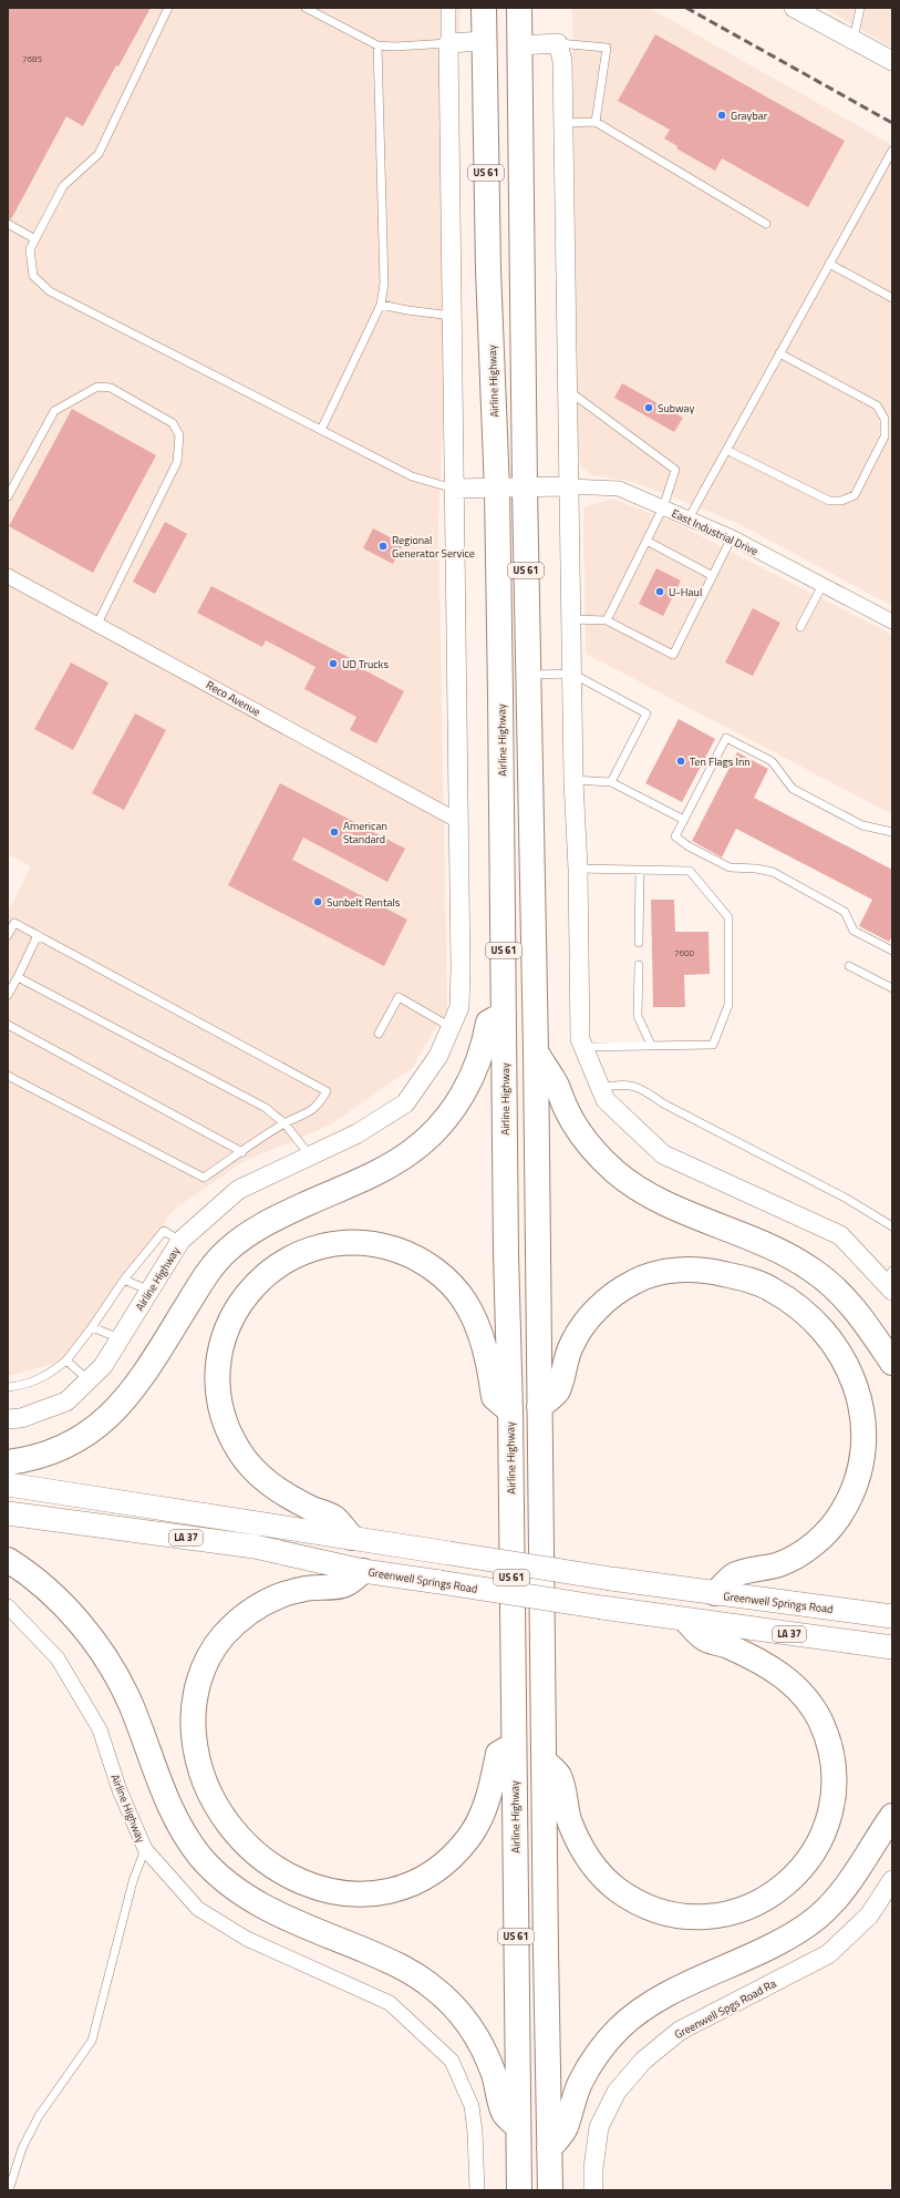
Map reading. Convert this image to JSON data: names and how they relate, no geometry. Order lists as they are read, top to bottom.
{
  "streets": {
    "highway": ["US 61", "Airline Highway"],
    "main road": ["LA 37", "Greenwell Springs Road"],
    "street": ["East Industrial Drive", "Reco Avenue", "Greenwell Spgs Road Ra"]
  },
  "crossings": [
    ["Airline Highway", "East Industrial Drive"],
    ["Airline Highway", "Reco Avenue"]
  ],
  "places": [
    "Graybar",
    "Subway",
    "Regional Generator Service",
    "U-Haul",
    "UD Trucks",
    "Ten Flags Inn",
    "American Standard",
    "Sunbelt Rentals"
  ],
  "house_numbers": ["7685", "7600"]
}
